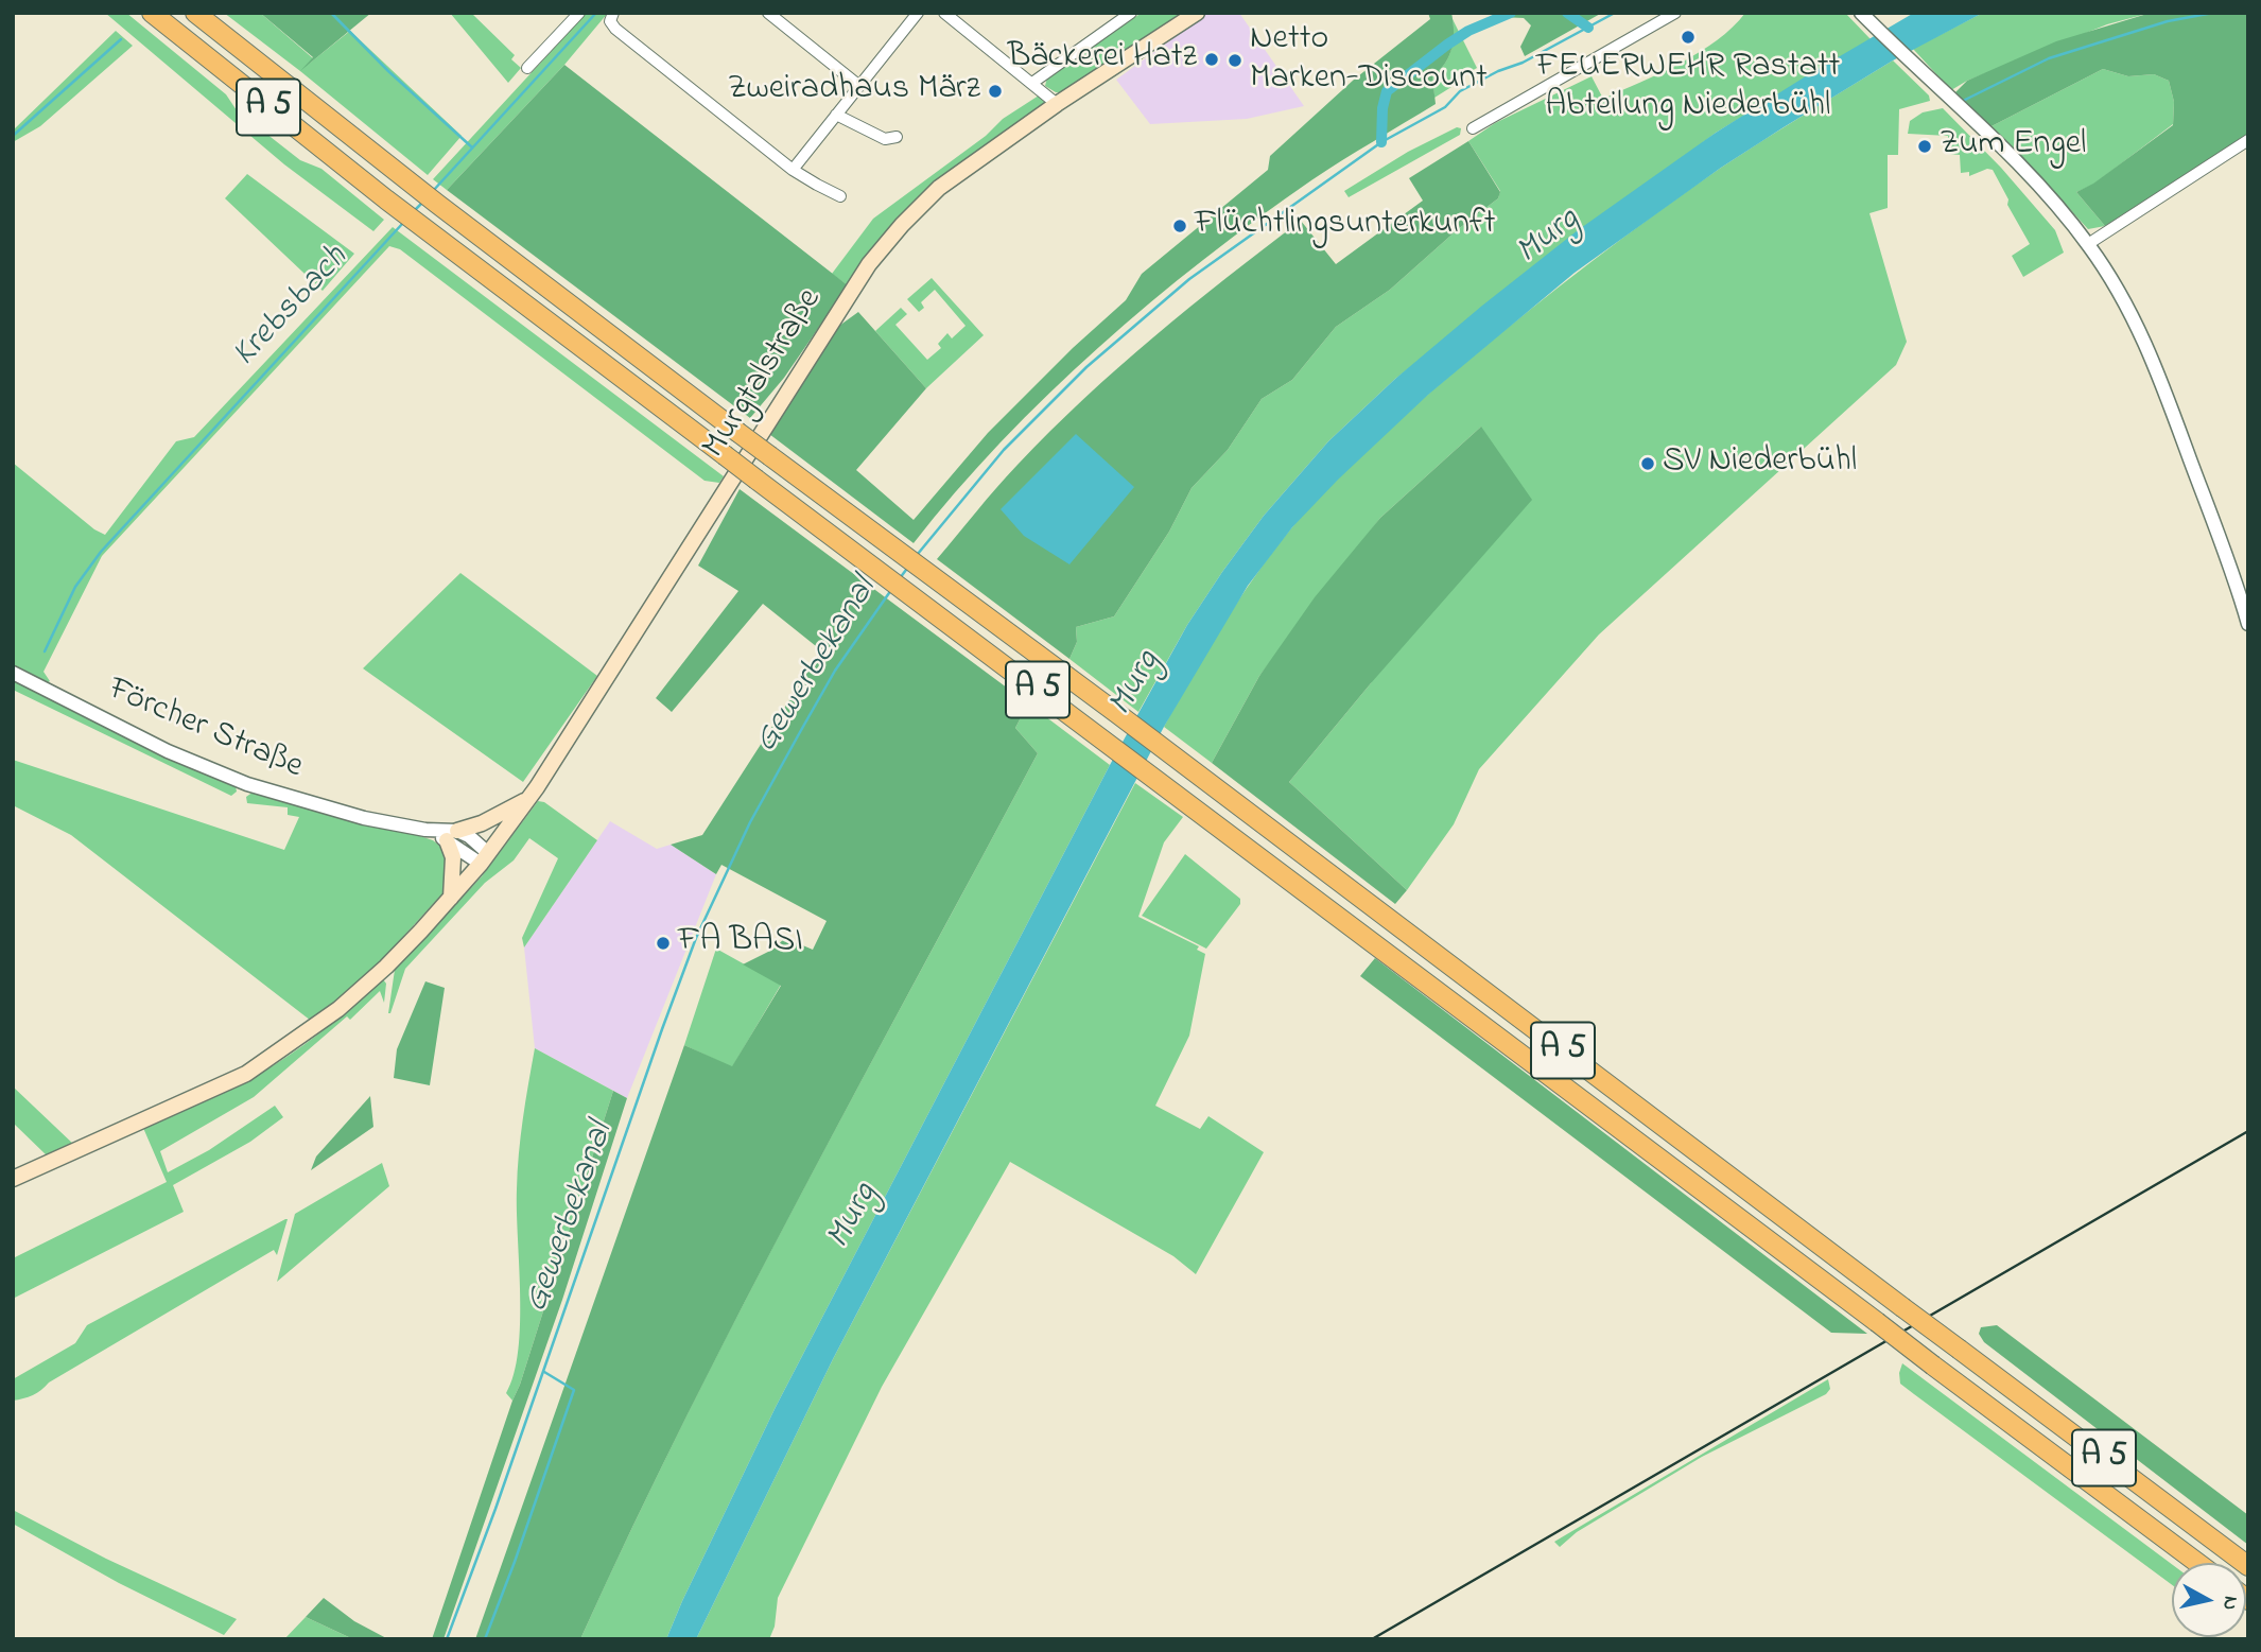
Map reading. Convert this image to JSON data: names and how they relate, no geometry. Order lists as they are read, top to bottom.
{
  "streets": {
    "highway": ["A 5"],
    "main road": ["Murgtalstraße"],
    "street": ["Förcher Straße"]
  },
  "water": ["Murg", "Krebsbach", "Gewerbekanal"],
  "places": [
    "FEUERWEHR Rastatt Abteilung Niederbühl",
    "Bäckerei Hatz",
    "Netto Marken-Discount",
    "Zweiradhaus März",
    "Zum Engel",
    "Flüchtlingsunterkunft",
    "SV Niederbühl",
    "FA BASI"
  ],
  "north": "right"
}
